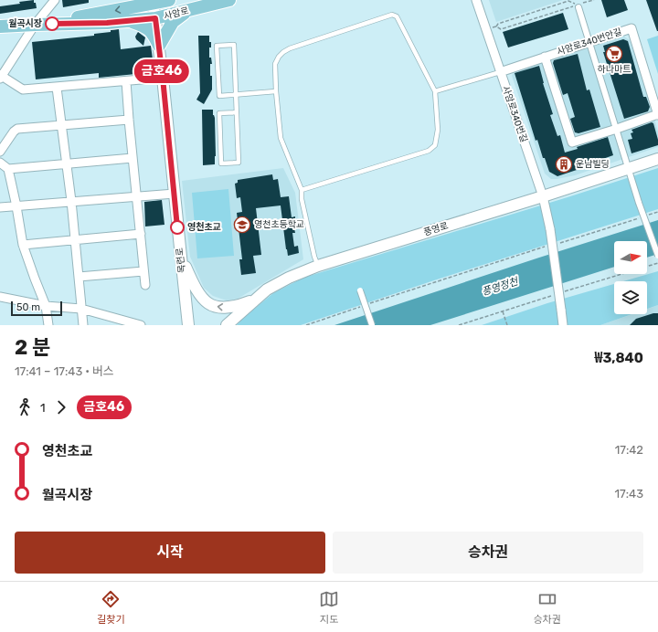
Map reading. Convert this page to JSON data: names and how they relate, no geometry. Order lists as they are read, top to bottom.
{
  "streets": {
    "main road": ["사암로", "풍영로", "목련로"],
    "street": ["사암로340번안길", "사암로340번길"]
  },
  "crossings": [
    ["사암로", "목련로"],
    ["사암로340번안길", "사암로340번길"],
    ["사암로340번길", "풍영로"]
  ],
  "water": ["풍영정천"],
  "places": {
    "other": ["월곡시장", "영천초교"],
    "supermarket": ["하나마트"],
    "building": ["운남빌딩"],
    "school or university": ["영천초등학교"]
  },
  "lines": ["bus line 금호46"],
  "scale_bar": "50 m",
  "north": "right",
  "page": {
    "on_map": "금호46",
    "scale": "50 m",
    "heading": ["2 분", "17:41 – 17:43 · 버스", "₩3,840"],
    "legs": ["1", "금호46"],
    "list": [
      {
        "name": "영천초교",
        "value": "17:42"
      },
      {
        "name": "월곡시장",
        "value": "17:43"
      }
    ],
    "buttons": ["시작", "승차권"],
    "tabs": ["길찾기", "지도", "승차권"]
  }
}
